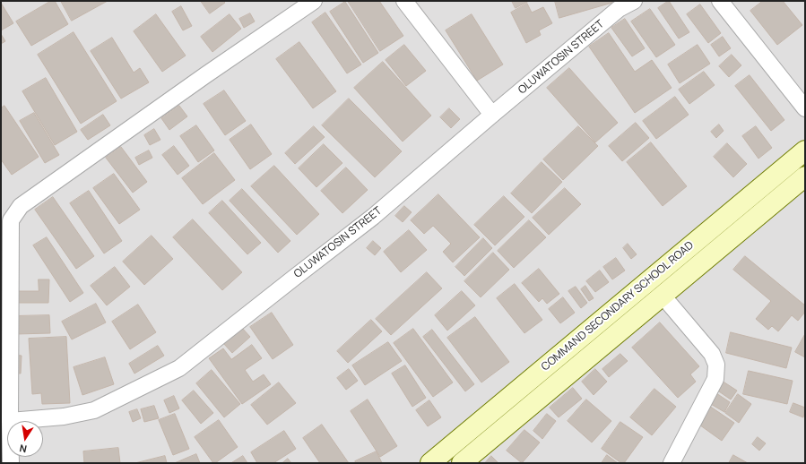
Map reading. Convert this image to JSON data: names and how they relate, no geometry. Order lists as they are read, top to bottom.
{
  "streets": {
    "main road": ["COMMAND SECONDARY SCHOOL ROAD"],
    "street": ["OLUWATOSIN STREET"]
  },
  "north": "bottom"
}
